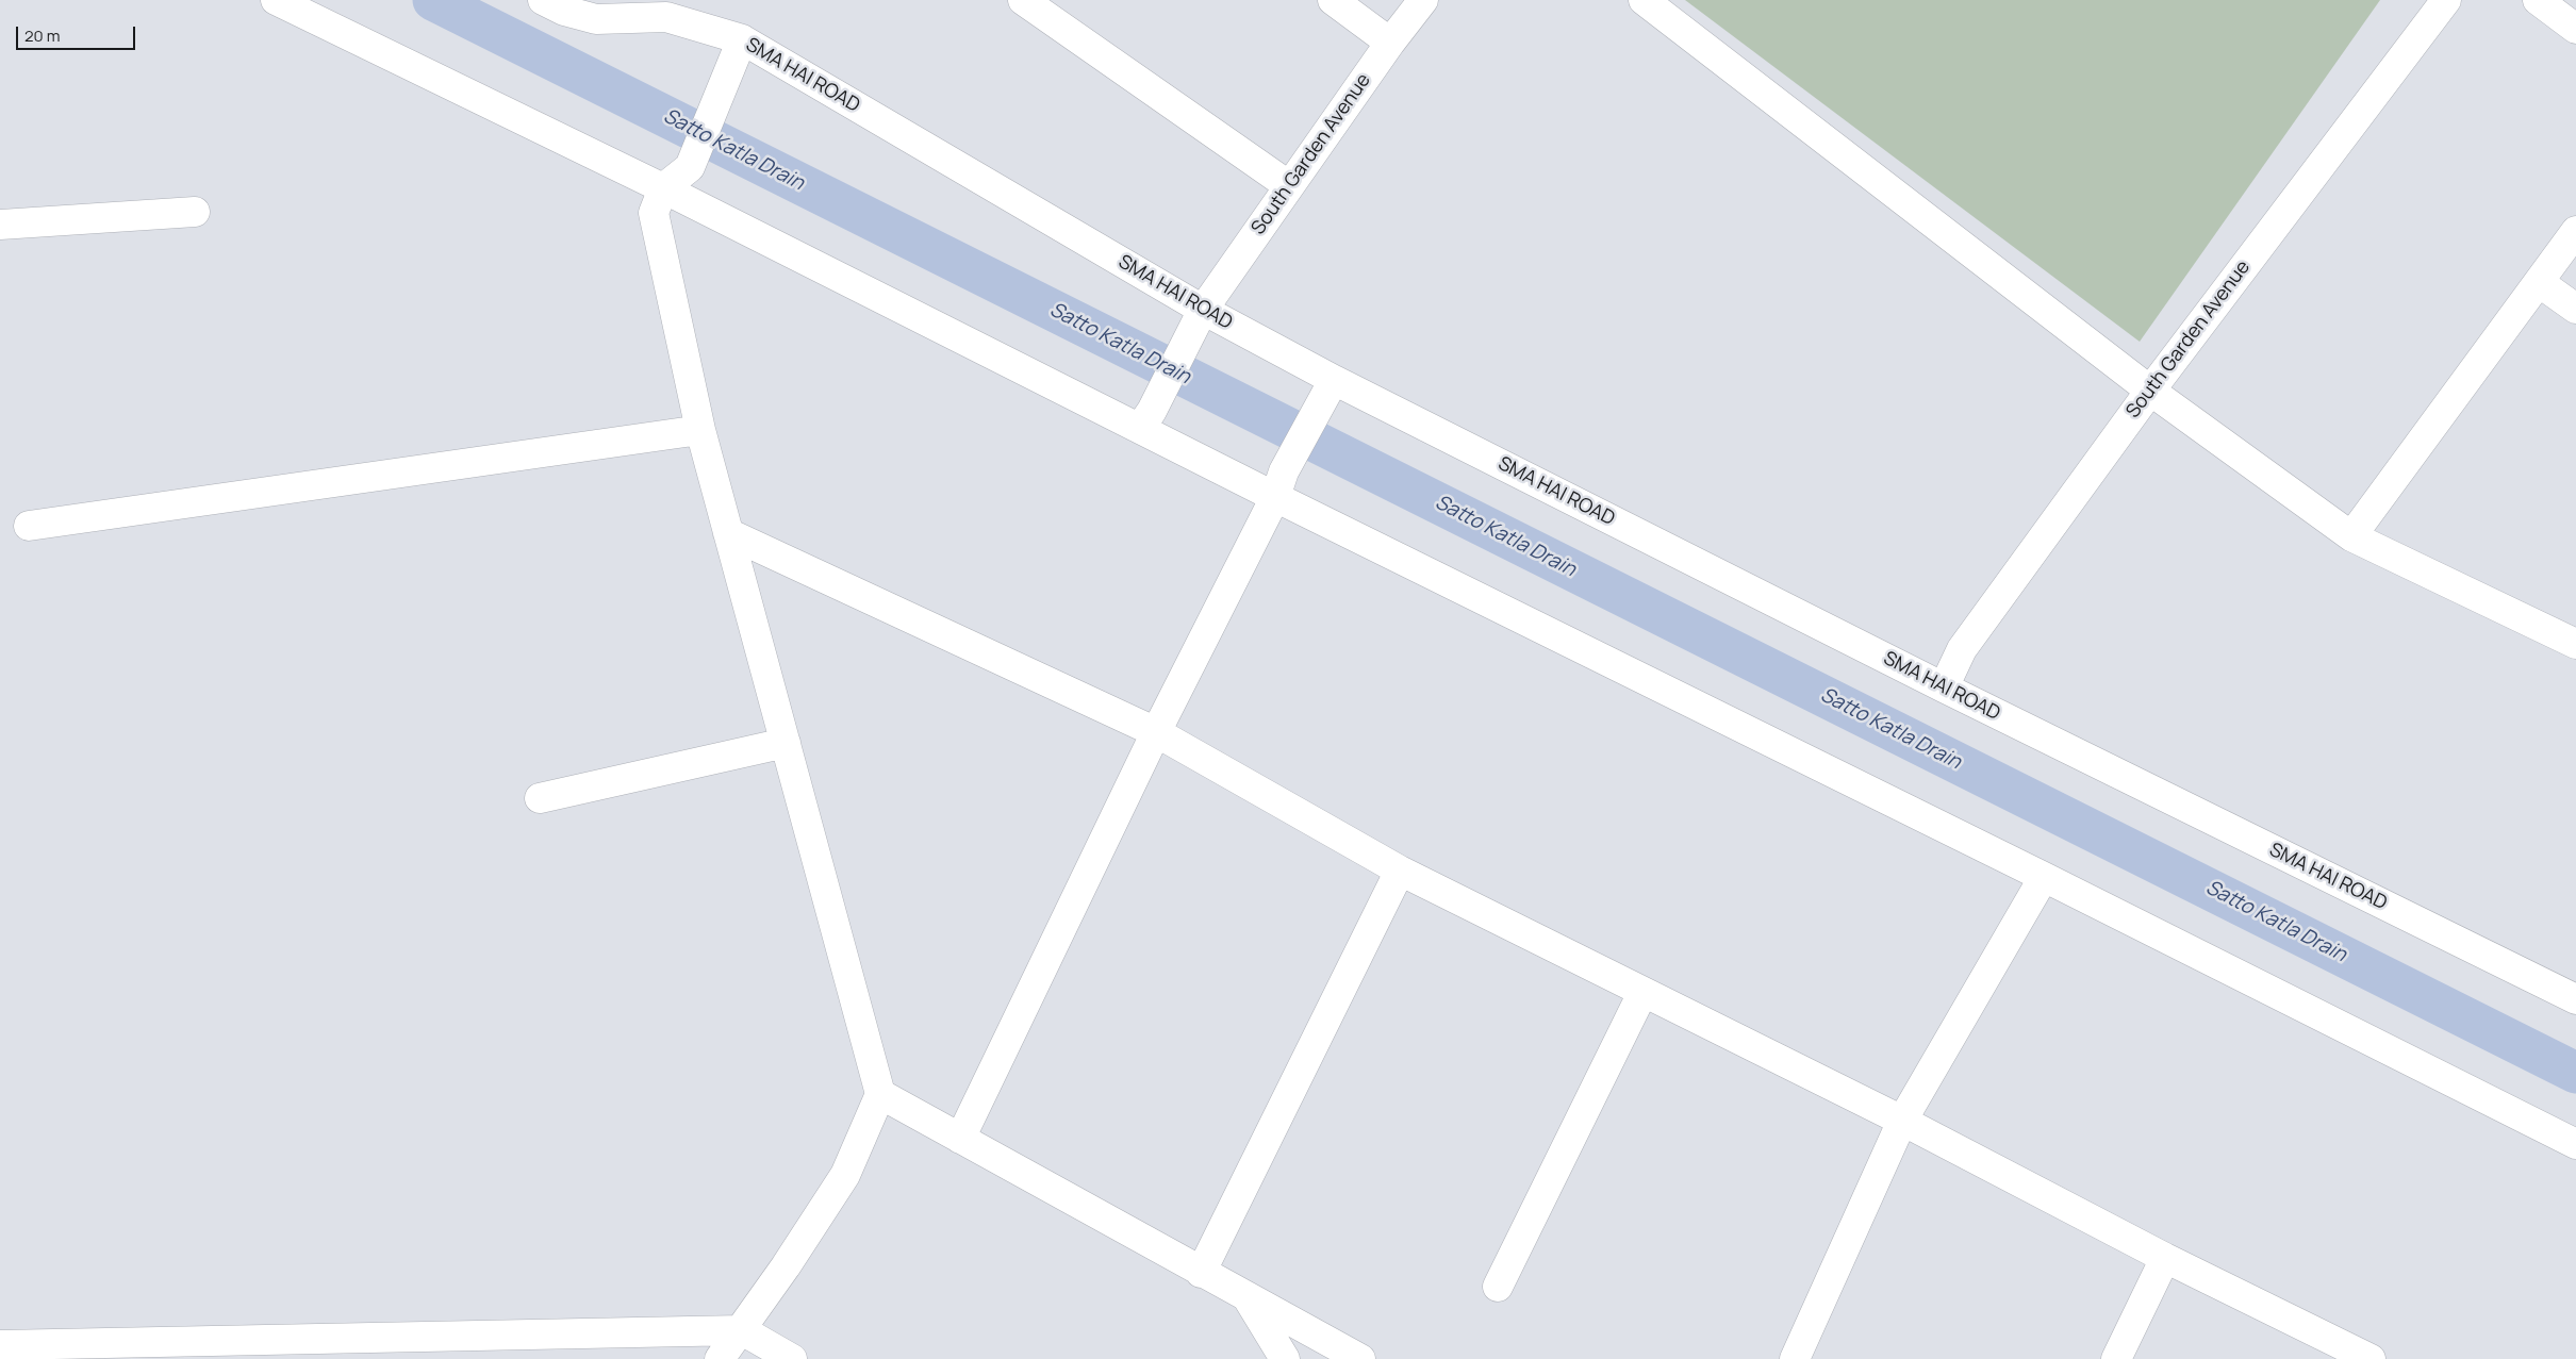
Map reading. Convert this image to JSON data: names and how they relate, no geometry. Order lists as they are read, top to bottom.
{
  "streets": {
    "street": ["SMA HAI ROAD", "South Garden Avenue"]
  },
  "crossings": [
    ["SMA HAI ROAD", "South Garden Avenue"]
  ],
  "water": ["Satto Katla Drain"],
  "scale_bar": "20 m"
}
